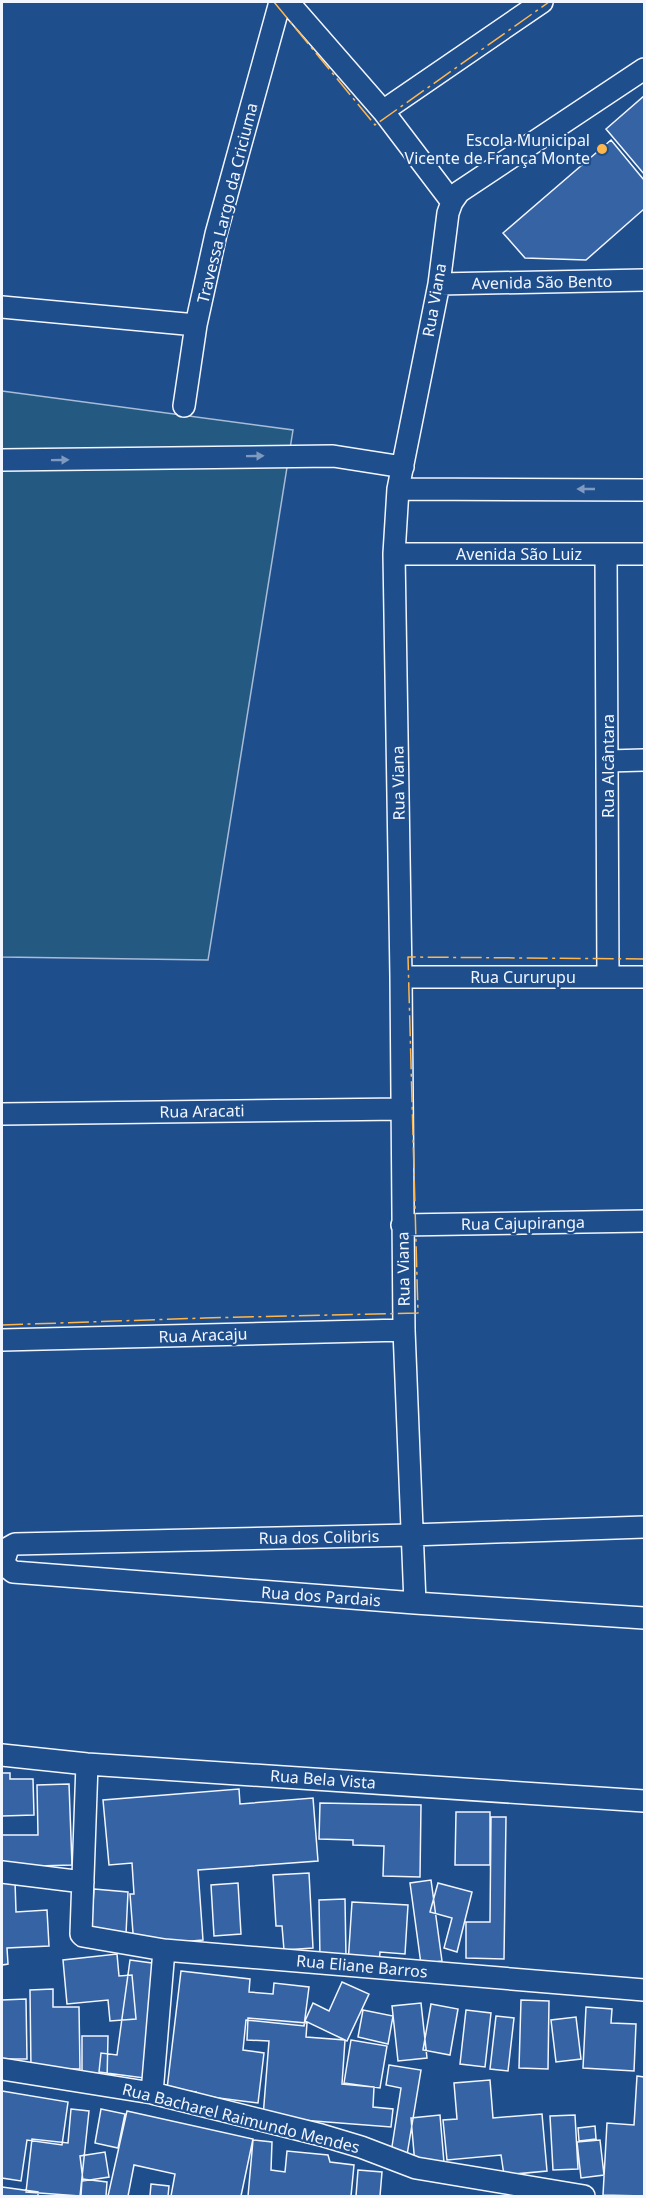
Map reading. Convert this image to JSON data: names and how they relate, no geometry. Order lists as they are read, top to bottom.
{
  "streets": {
    "street": [
      "Travessa Largo da Criciuma",
      "Avenida São Bento",
      "Rua Viana",
      "Avenida São Luiz",
      "Rua Alcântara",
      "Rua Cururupu",
      "Rua Aracati",
      "Rua Cajupiranga",
      "Rua Aracaju",
      "Rua dos Colibris",
      "Rua dos Pardais",
      "Rua Bela Vista",
      "Rua Eliane Barros",
      "Rua Bacharel Raimundo Mendes"
    ]
  },
  "crossings": [
    ["Avenida São Bento", "Rua Viana"],
    ["Rua Viana", "Avenida São Luiz"],
    ["Rua Viana", "Rua Cururupu"],
    ["Rua Viana", "Rua Aracati"],
    ["Rua Viana", "Rua Cajupiranga"],
    ["Rua Viana", "Rua Aracaju"],
    ["Rua Viana", "Rua dos Colibris"],
    ["Rua Viana", "Rua dos Pardais"],
    ["Avenida São Luiz", "Rua Alcântara"],
    ["Rua Alcântara", "Rua Cururupu"],
    ["Rua dos Colibris", "Rua dos Pardais"]
  ],
  "places": ["Escola Municipal Vicente de França Monte"]
}
